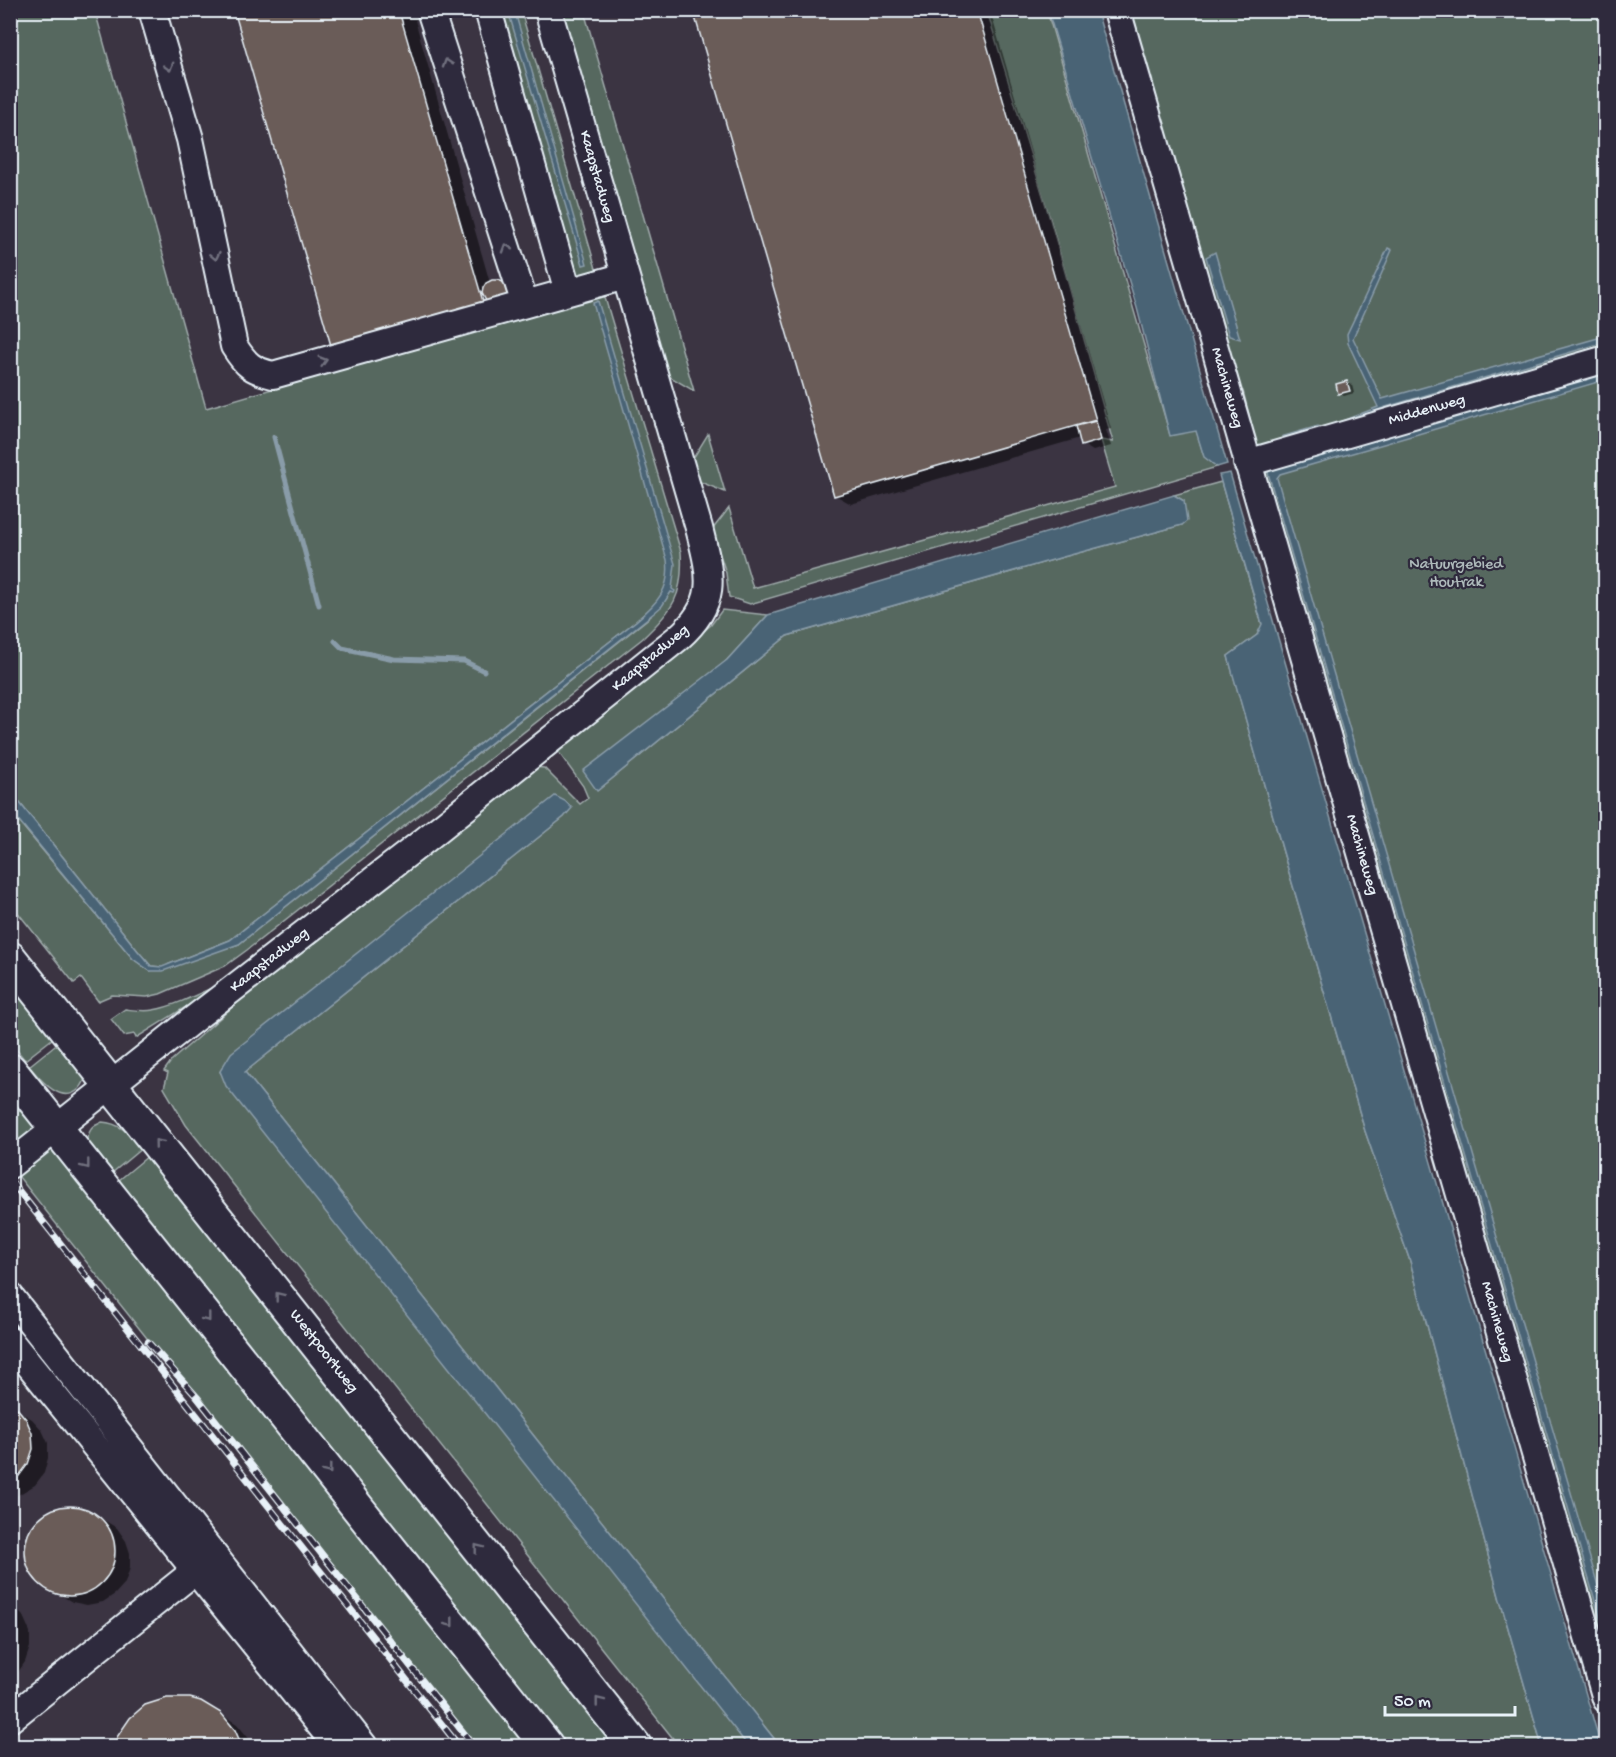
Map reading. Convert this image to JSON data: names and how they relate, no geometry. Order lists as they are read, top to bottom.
{
  "streets": {
    "main road": ["Westpoortweg"],
    "street": ["Kaapstadweg", "Machineweg", "Middenweg"]
  },
  "crossings": [
    ["Kaapstadweg", "Westpoortweg"],
    ["Machineweg", "Middenweg"]
  ],
  "parks": ["Natuurgebied Houtrak"],
  "scale_bar": "50 m"
}
